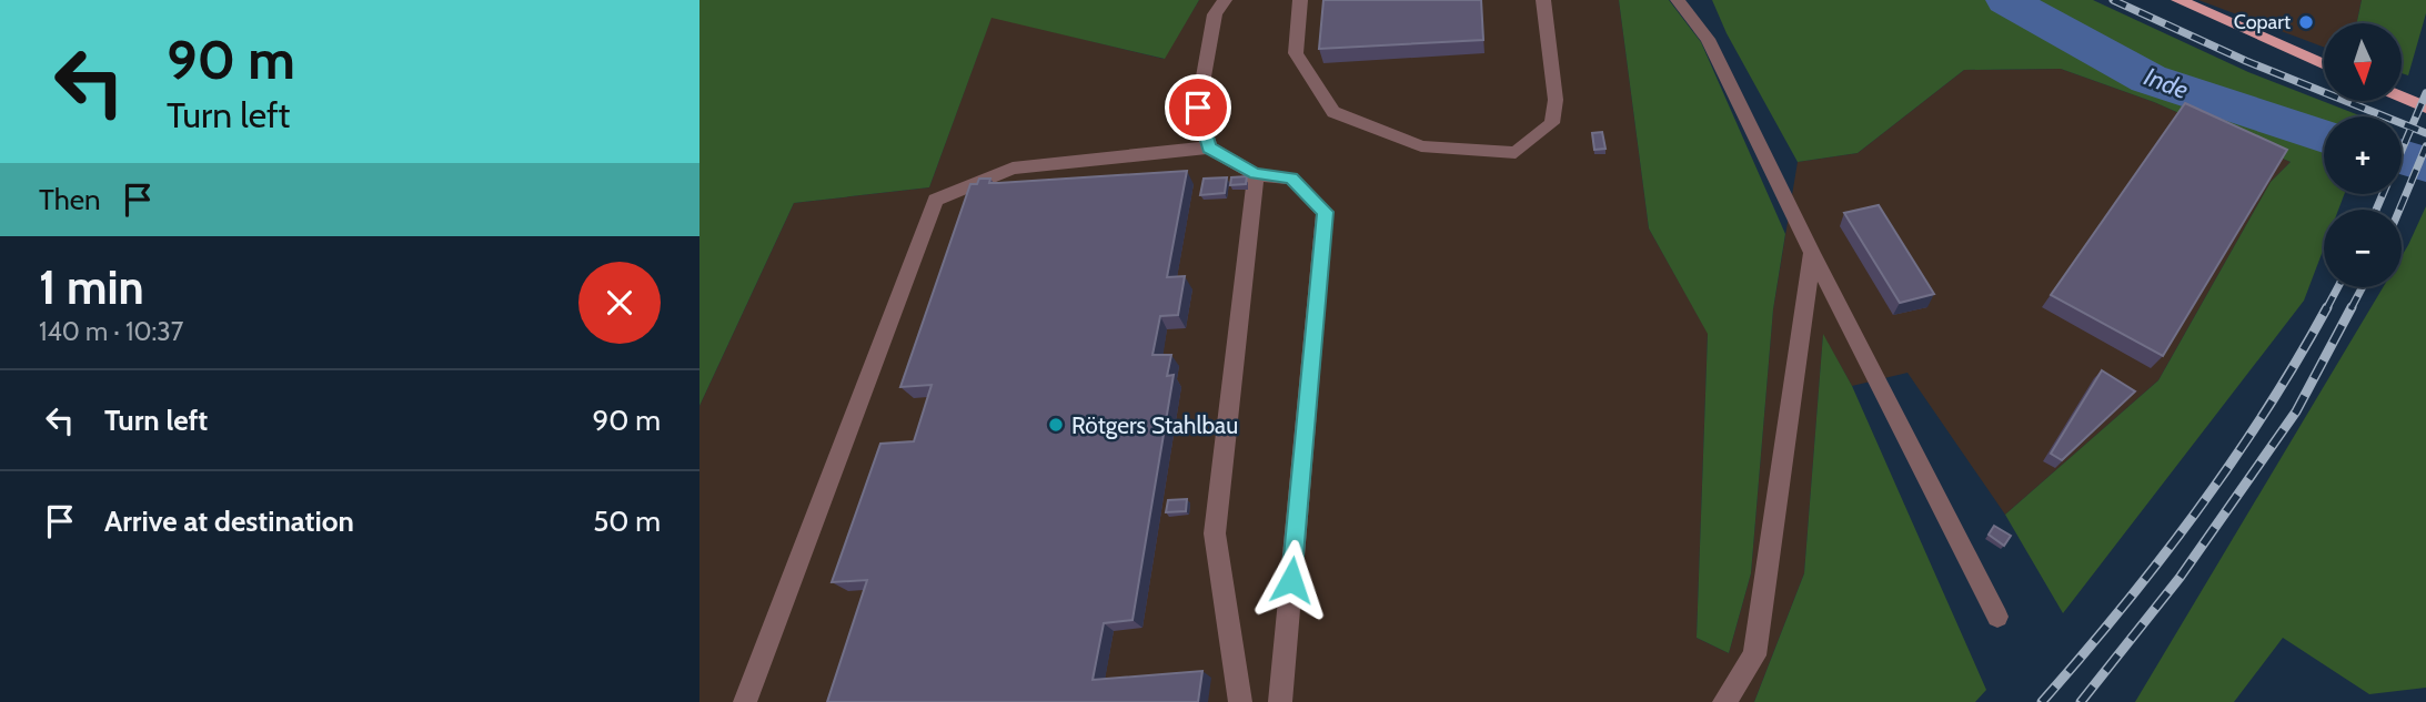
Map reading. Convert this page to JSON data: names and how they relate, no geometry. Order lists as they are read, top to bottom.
{
  "water": ["Inde"],
  "places": ["Copart", "Rötgers Stahlbau"],
  "north": "bottom",
  "page": {
    "turn": ["90 m", "Turn left"],
    "map_buttons": ["+", "−"],
    "then": "Then",
    "heading": ["1 min", "140 m · 10:37"],
    "list": [
      {
        "name": "Turn left",
        "value": "90 m"
      },
      {
        "name": "Arrive at destination",
        "value": "50 m"
      }
    ]
  }
}
